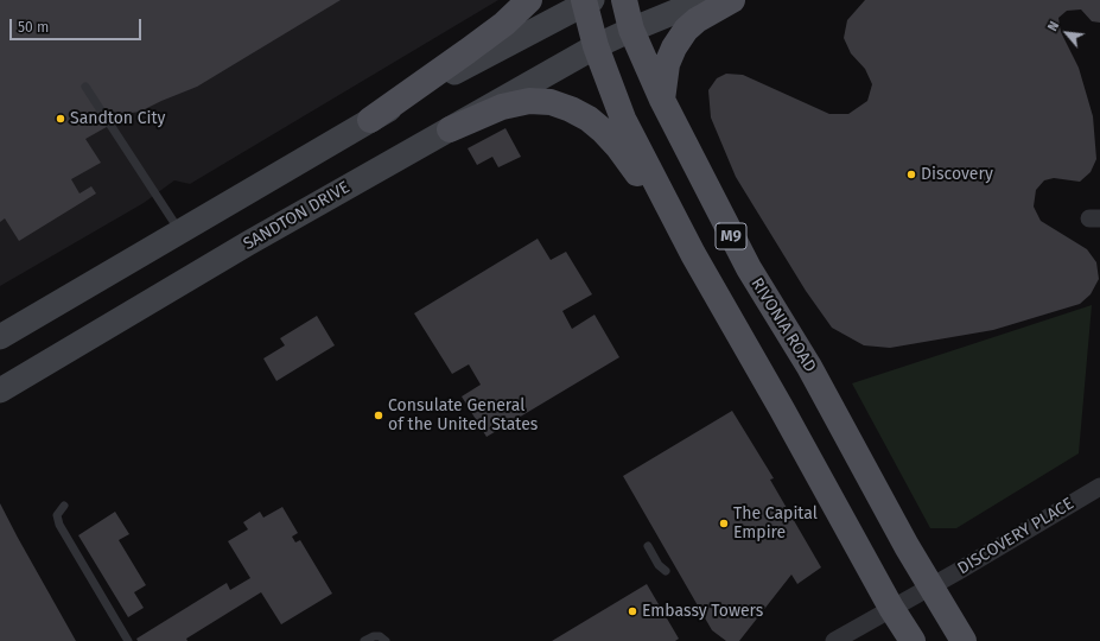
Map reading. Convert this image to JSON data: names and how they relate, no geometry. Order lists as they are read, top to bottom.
{
  "streets": {
    "main road": ["SANDTON DRIVE", "M9", "RIVONIA ROAD"],
    "street": ["DISCOVERY PLACE"]
  },
  "crossings": [
    ["SANDTON DRIVE", "M9"],
    ["SANDTON DRIVE", "RIVONIA ROAD"],
    ["M9", "DISCOVERY PLACE"],
    ["RIVONIA ROAD", "DISCOVERY PLACE"]
  ],
  "places": [
    "Sandton City",
    "Discovery",
    "Consulate General of the United States",
    "The Capital Empire",
    "Embassy Towers"
  ],
  "scale_bar": "50 m",
  "north": "top left"
}
